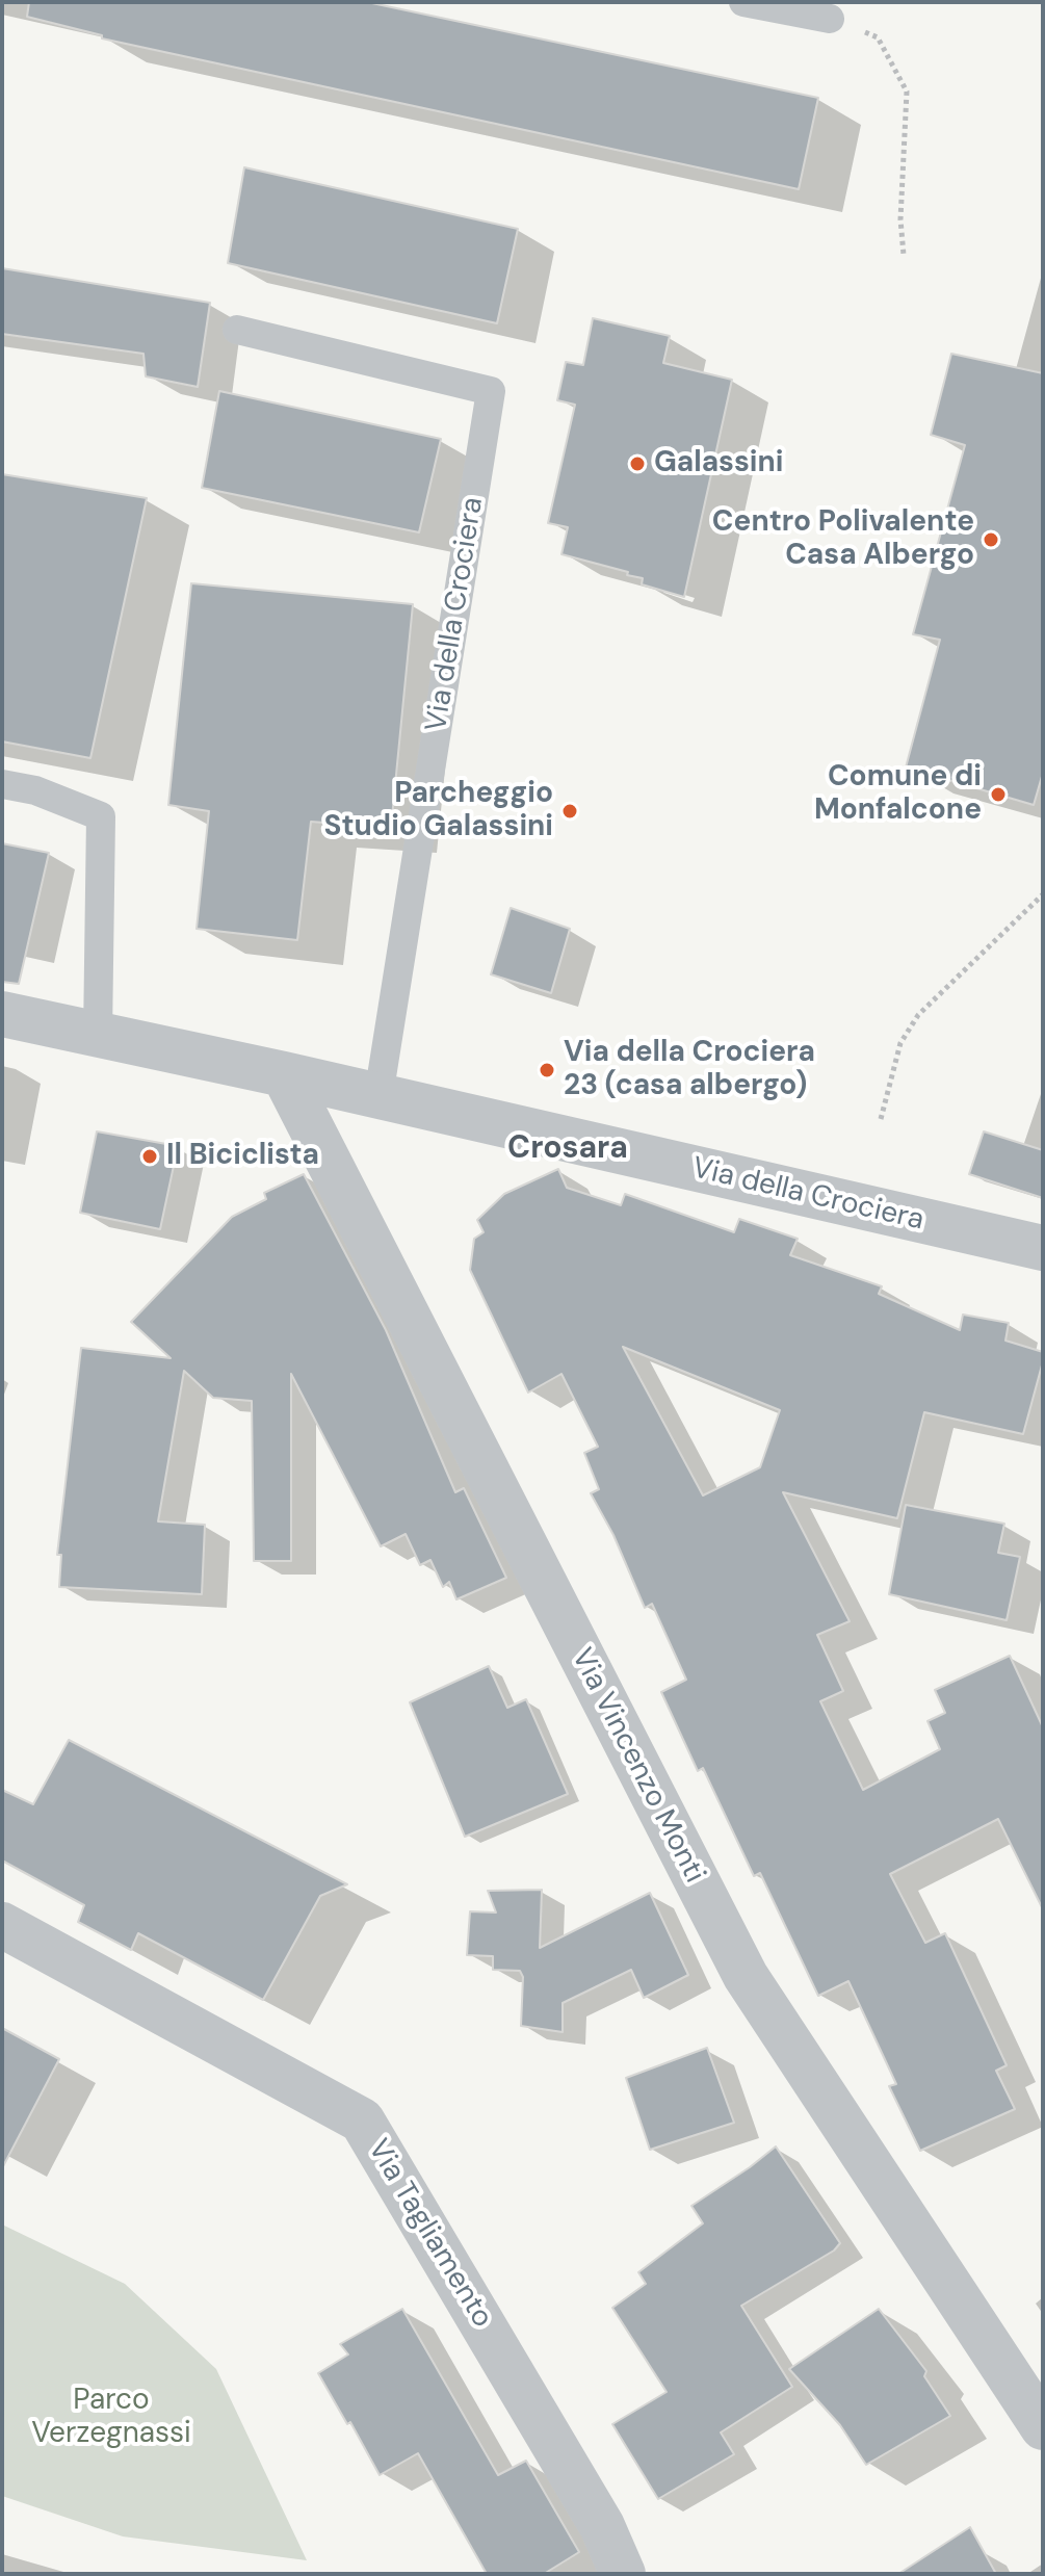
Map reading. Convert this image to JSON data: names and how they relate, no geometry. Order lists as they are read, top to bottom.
{
  "streets": {
    "street": ["Via della Crociera", "Via Vincenzo Monti", "Via Tagliamento"]
  },
  "crossings": [
    ["Via della Crociera", "Via Vincenzo Monti"]
  ],
  "districts": ["Crosara"],
  "parks": ["Parco Verzegnassi"],
  "places": [
    "Galassini",
    "Centro Polivalente Casa Albergo",
    "Comune di Monfalcone",
    "Parcheggio Studio Galassini",
    "Via della Crociera 23 (casa albergo)",
    "Il Biciclista"
  ]
}
